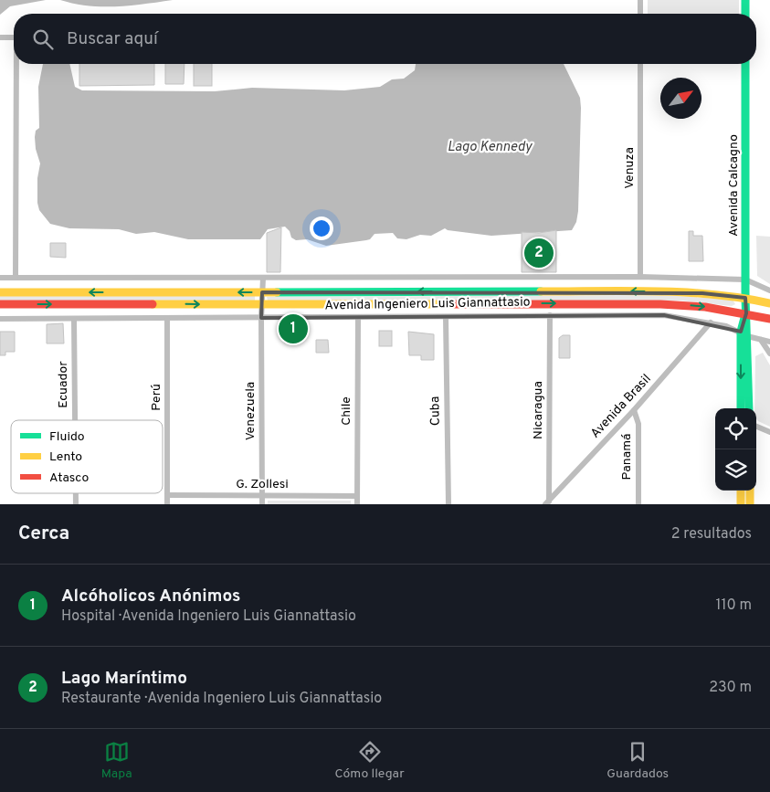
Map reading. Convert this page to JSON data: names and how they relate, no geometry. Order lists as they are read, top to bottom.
{
  "streets": {
    "main road": ["Avenida Calcagno", "Avenida Ingeniero Luis Giannattasio"],
    "street": [
      "Venuza",
      "Ecuador",
      "Perú",
      "Avenida Brasil",
      "Nicaragua",
      "Venezuela",
      "Chile",
      "Cuba",
      "Panamá",
      "G. Zollesi"
    ]
  },
  "crossings": [
    ["Venuza", "Avenida Ingeniero Luis Giannattasio"],
    ["Avenida Calcagno", "Avenida Ingeniero Luis Giannattasio"],
    ["Avenida Ingeniero Luis Giannattasio", "Ecuador"],
    ["Avenida Ingeniero Luis Giannattasio", "Perú"],
    ["Avenida Ingeniero Luis Giannattasio", "Avenida Brasil"],
    ["Avenida Ingeniero Luis Giannattasio", "Nicaragua"],
    ["Avenida Ingeniero Luis Giannattasio", "Venezuela"],
    ["Avenida Ingeniero Luis Giannattasio", "Chile"],
    ["Avenida Ingeniero Luis Giannattasio", "Cuba"],
    ["Perú", "G. Zollesi"],
    ["Avenida Brasil", "Nicaragua"],
    ["Avenida Brasil", "Panamá"],
    ["Venezuela", "G. Zollesi"],
    ["Chile", "G. Zollesi"]
  ],
  "water": ["Lago Kennedy"],
  "legend": ["Fluido", "Lento", "Atasco"],
  "north": "top right",
  "page": {
    "search": "Buscar aquí",
    "pins": ["2", "1"],
    "heading": ["Cerca", "2 resultados"],
    "list": [
      {
        "mark": "1",
        "name": "Alcóholicos Anónimos",
        "note": "Hospital · Avenida Ingeniero Luis Giannattasio",
        "value": "110 m"
      },
      {
        "mark": "2",
        "name": "Lago Maríntimo",
        "note": "Restaurante · Avenida Ingeniero Luis Giannattasio",
        "value": "230 m"
      }
    ],
    "nav": ["Mapa", "Cómo llegar", "Guardados"]
  }
}
